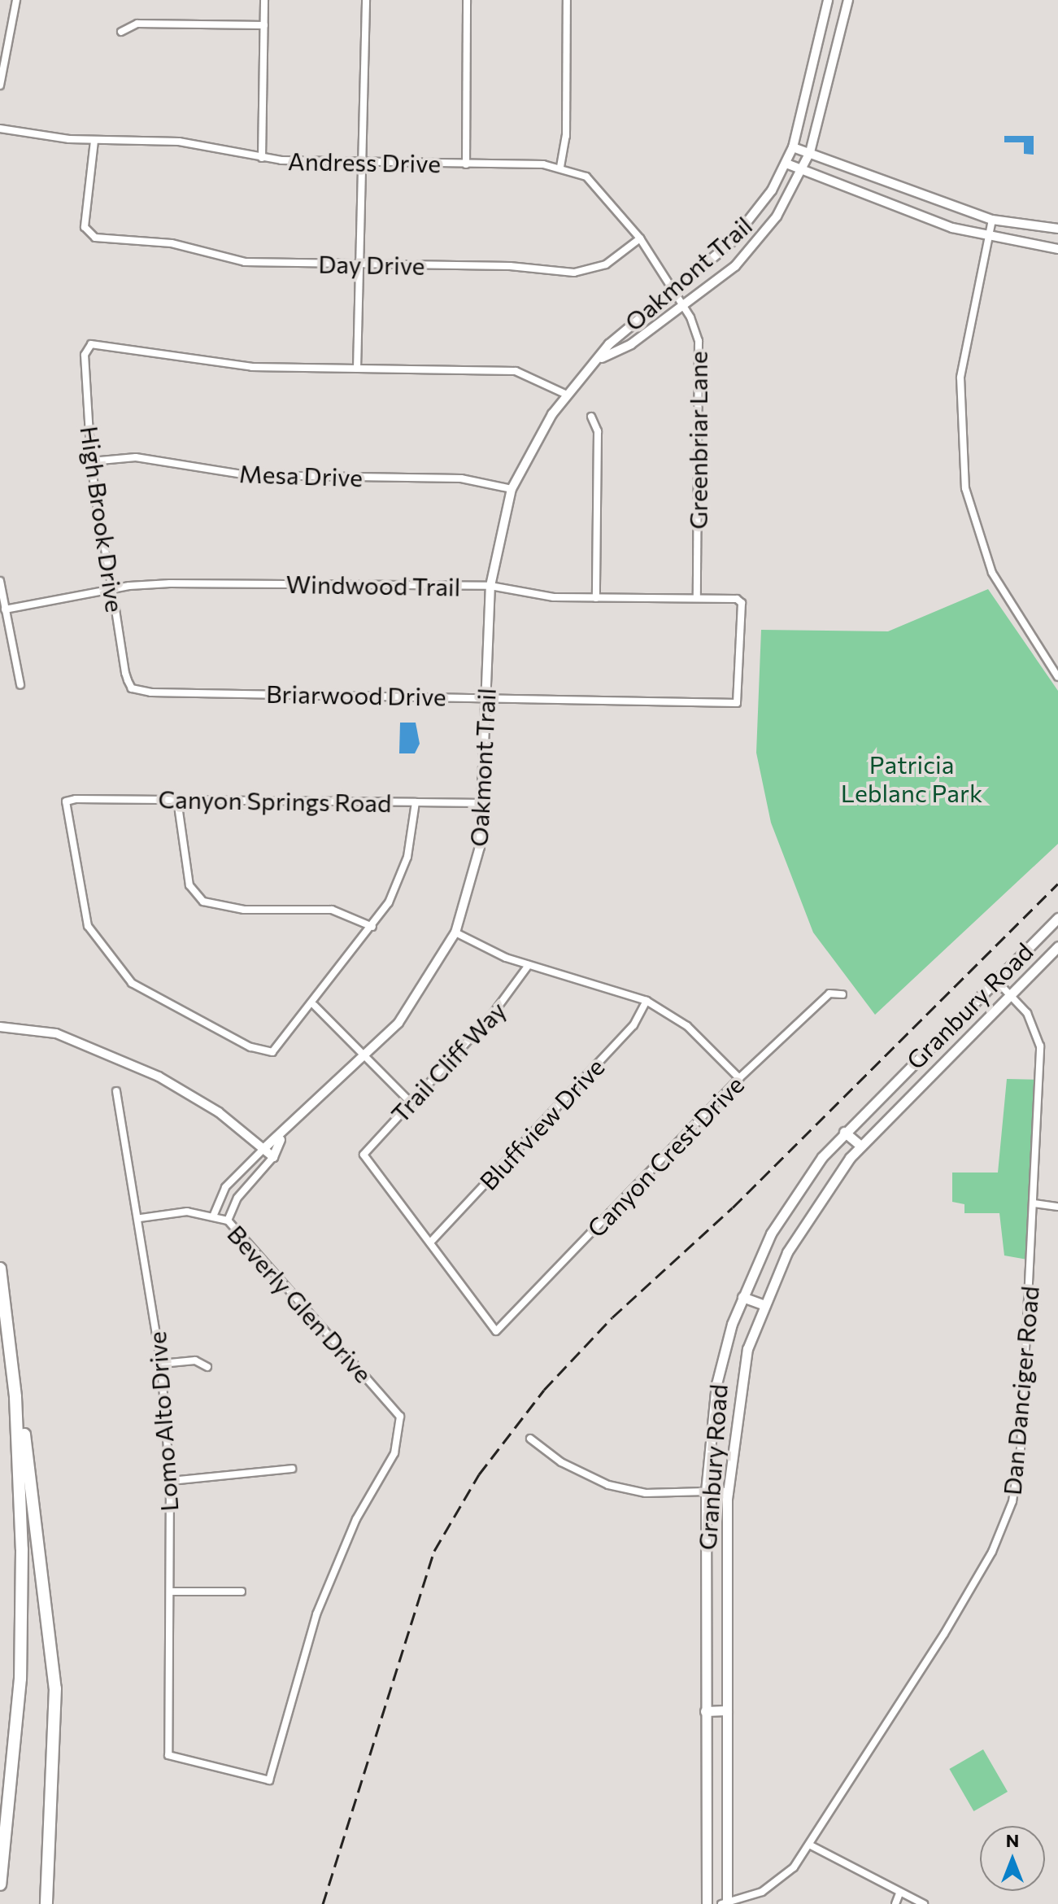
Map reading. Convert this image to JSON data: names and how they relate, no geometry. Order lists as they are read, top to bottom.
{
  "streets": {
    "main road": ["Granbury Road"],
    "street": [
      "Andress Drive",
      "Day Drive",
      "Oakmont Trail",
      "Greenbriar Lane",
      "Mesa Drive",
      "High Brook Drive",
      "Windwood Trail",
      "Briarwood Drive",
      "Canyon Springs Road",
      "Trail Cliff Way",
      "Bluffview Drive",
      "Canyon Crest Drive",
      "Beverly Glen Drive",
      "Dan Danciger Road",
      "Lomo Alto Drive"
    ]
  },
  "crossings": [
    ["Andress Drive", "Day Drive"],
    ["Andress Drive", "Oakmont Trail"],
    ["Andress Drive", "Greenbriar Lane"],
    ["Oakmont Trail", "Greenbriar Lane"],
    ["Oakmont Trail", "Mesa Drive"],
    ["Oakmont Trail", "Windwood Trail"],
    ["Oakmont Trail", "Briarwood Drive"],
    ["Oakmont Trail", "Canyon Springs Road"],
    ["Oakmont Trail", "Beverly Glen Drive"],
    ["Greenbriar Lane", "Windwood Trail"],
    ["Mesa Drive", "High Brook Drive"],
    ["High Brook Drive", "Windwood Trail"],
    ["High Brook Drive", "Briarwood Drive"],
    ["Windwood Trail", "Briarwood Drive"],
    ["Granbury Road", "Dan Danciger Road"],
    ["Trail Cliff Way", "Bluffview Drive"],
    ["Trail Cliff Way", "Canyon Crest Drive"],
    ["Bluffview Drive", "Canyon Crest Drive"],
    ["Beverly Glen Drive", "Lomo Alto Drive"]
  ],
  "parks": ["Patricia Leblanc Park"],
  "north": "top"
}
